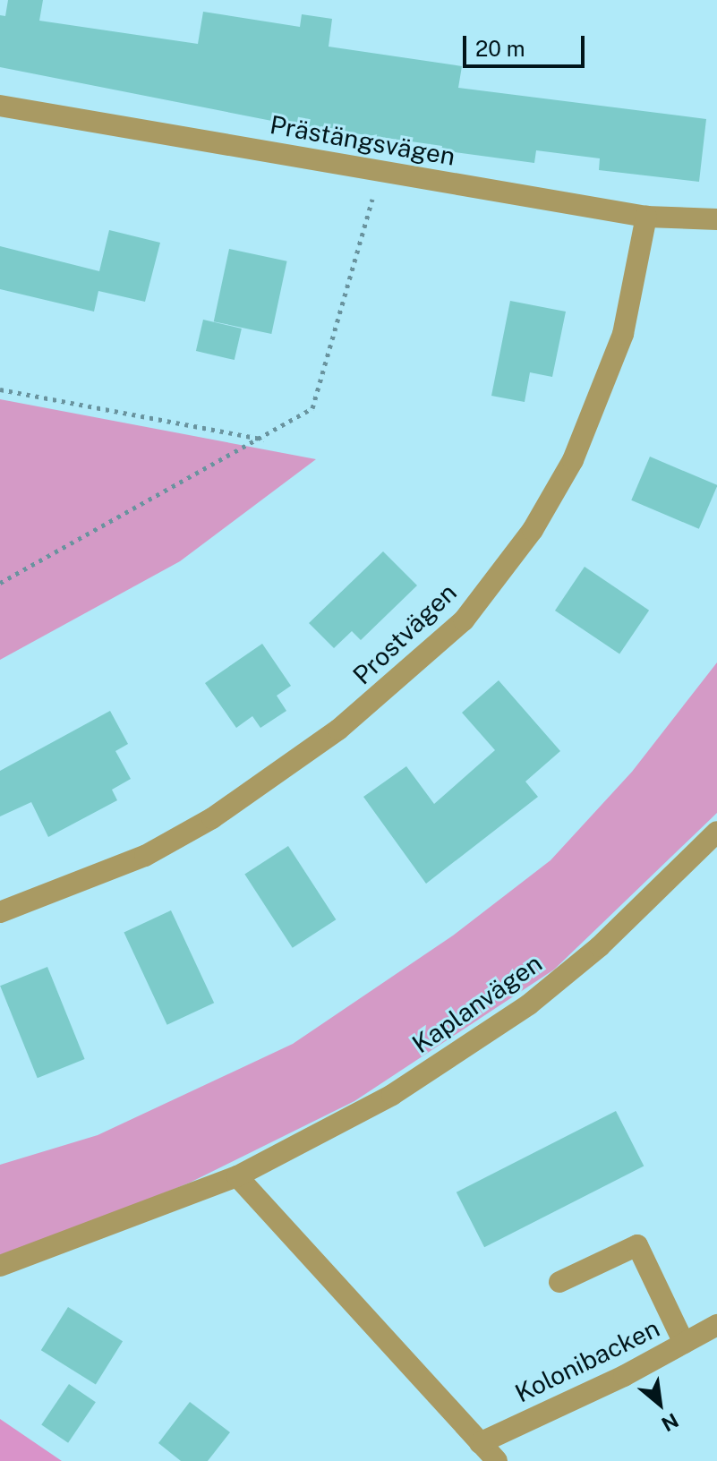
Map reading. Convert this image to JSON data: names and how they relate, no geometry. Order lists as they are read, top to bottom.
{
  "streets": {
    "street": [
      "Prästängsvägen",
      "Prostvägen",
      "Kaplanvägen",
      "Kolonibacken"
    ]
  },
  "crossings": [
    ["Prästängsvägen", "Prostvägen"]
  ],
  "scale_bar": "20 m",
  "north": "bottom right"
}
